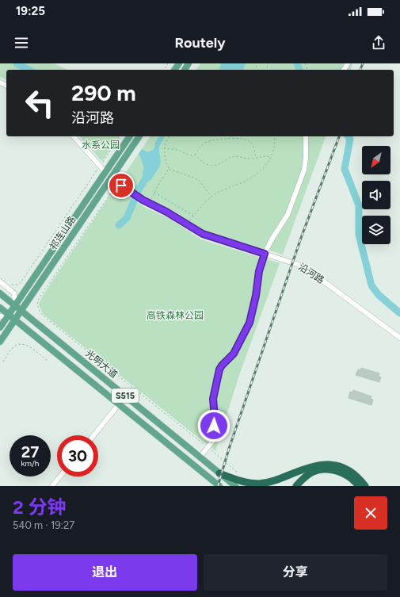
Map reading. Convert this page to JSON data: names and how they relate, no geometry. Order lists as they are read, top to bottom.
{
  "streets": {
    "main road": ["祁连山路", "光明大道", "S515"],
    "street": ["沿河路"]
  },
  "crossings": [
    ["祁连山路", "沿河路"],
    ["祁连山路", "光明大道"],
    ["祁连山路", "S515"]
  ],
  "parks": ["水系公园", "高铁森林公园"],
  "north": "bottom left",
  "page": {
    "status": "19:25",
    "header": "Routely",
    "turn": ["290 m", "沿河路"],
    "speed": "27 km/h",
    "limit": "30",
    "heading": ["2 分钟", "540 m · 19:27"],
    "buttons": ["退出", "分享"]
  }
}
